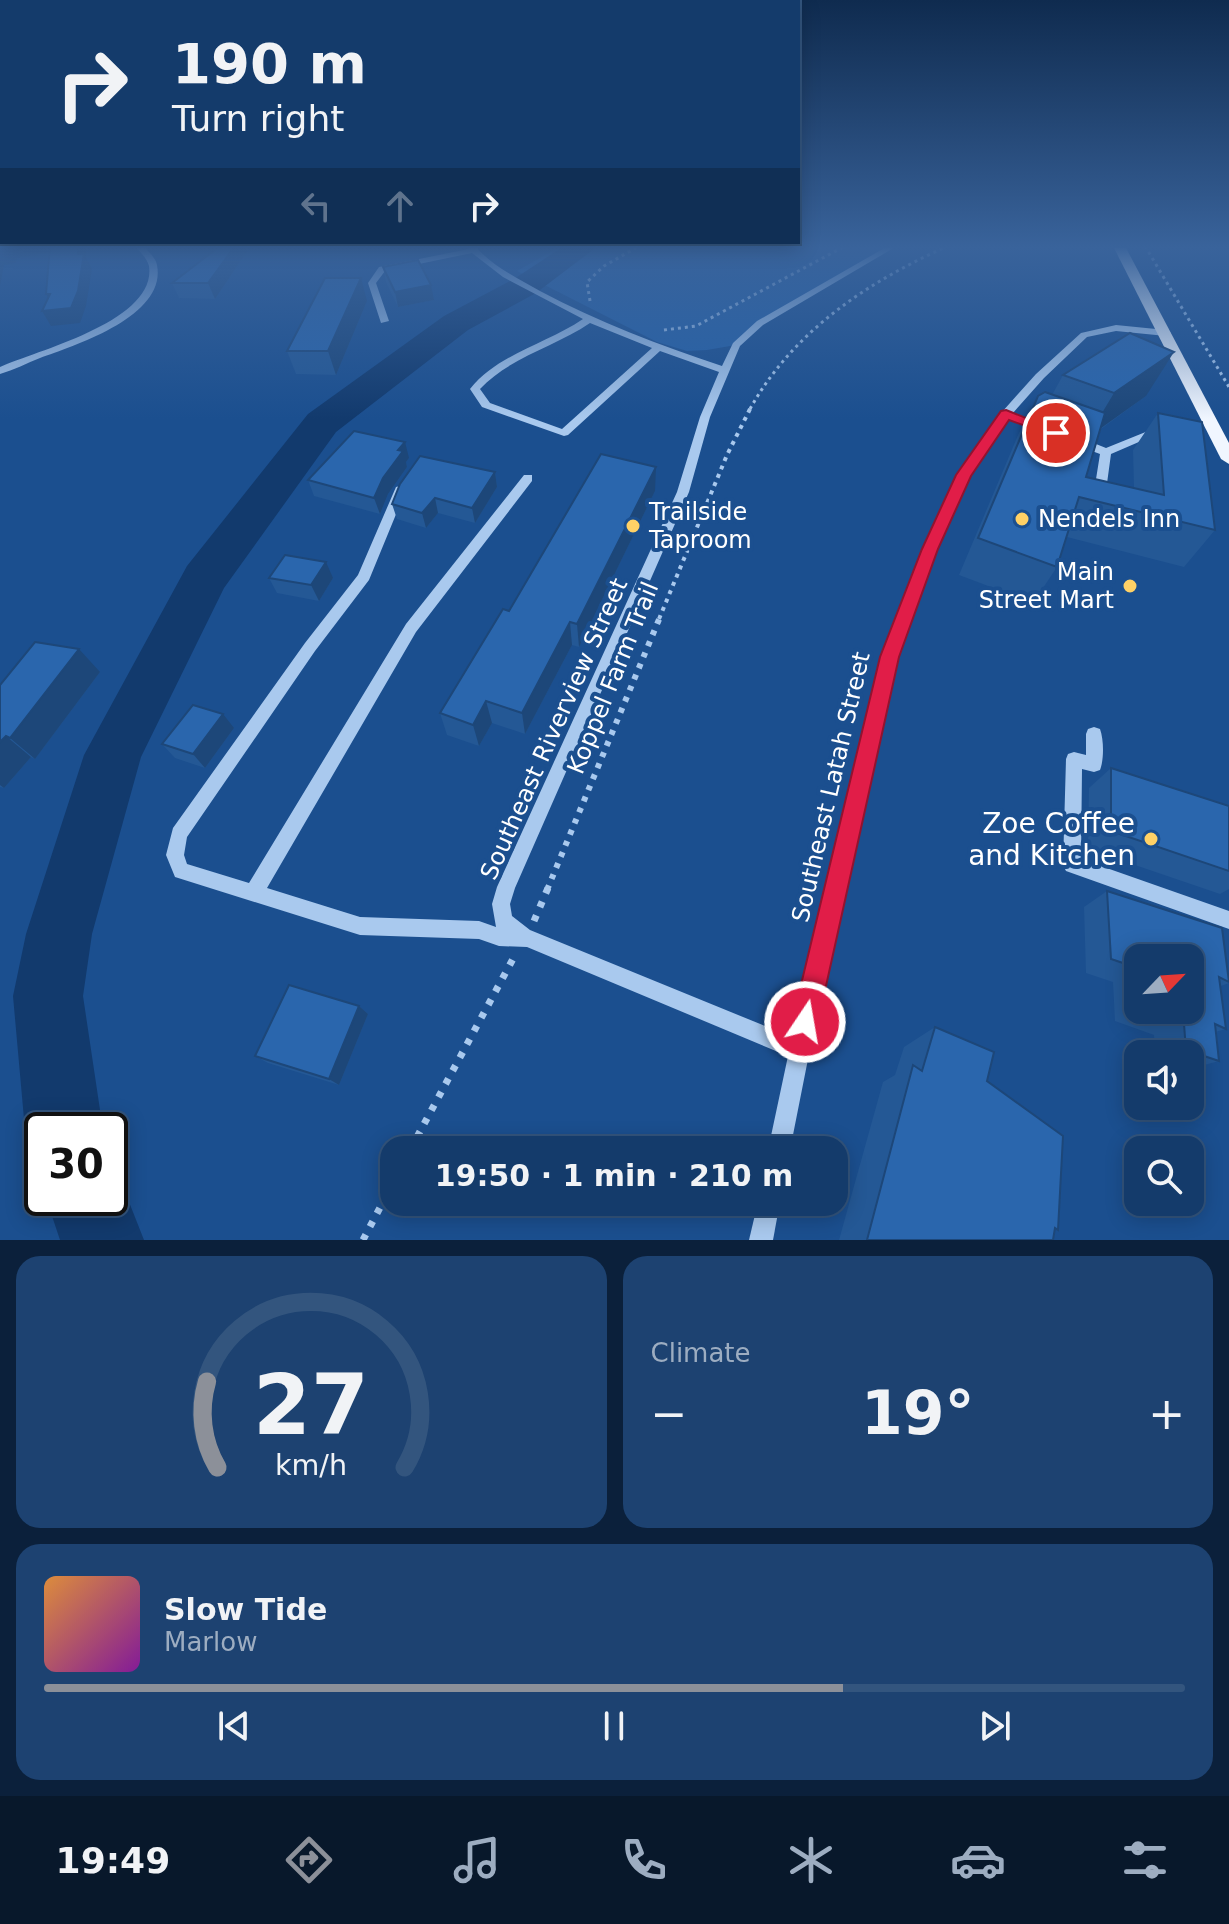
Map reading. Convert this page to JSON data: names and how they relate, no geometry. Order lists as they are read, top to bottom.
{
  "streets": {
    "street": ["Southeast Riverview Street", "Southeast Latah Street"],
    "path": ["Koppel Farm Trail"]
  },
  "crossings": [
    ["Koppel Farm Trail", "Southeast Riverview Street"]
  ],
  "places": [
    "Nendels Inn",
    "Trailside Taproom",
    "Main Street Mart",
    "Zoe Coffee and Kitchen"
  ],
  "north": "top right",
  "page": {
    "turn": ["190 m", "Turn right"],
    "limit": "30",
    "trip": "19:50 · 1 min · 210 m",
    "tile": "Climate",
    "heat": ["−", "19°", "+"],
    "song": ["Slow Tide", "Marlow"],
    "tabs": "19:49",
    "gauge": ["27", "km/h"]
  }
}
